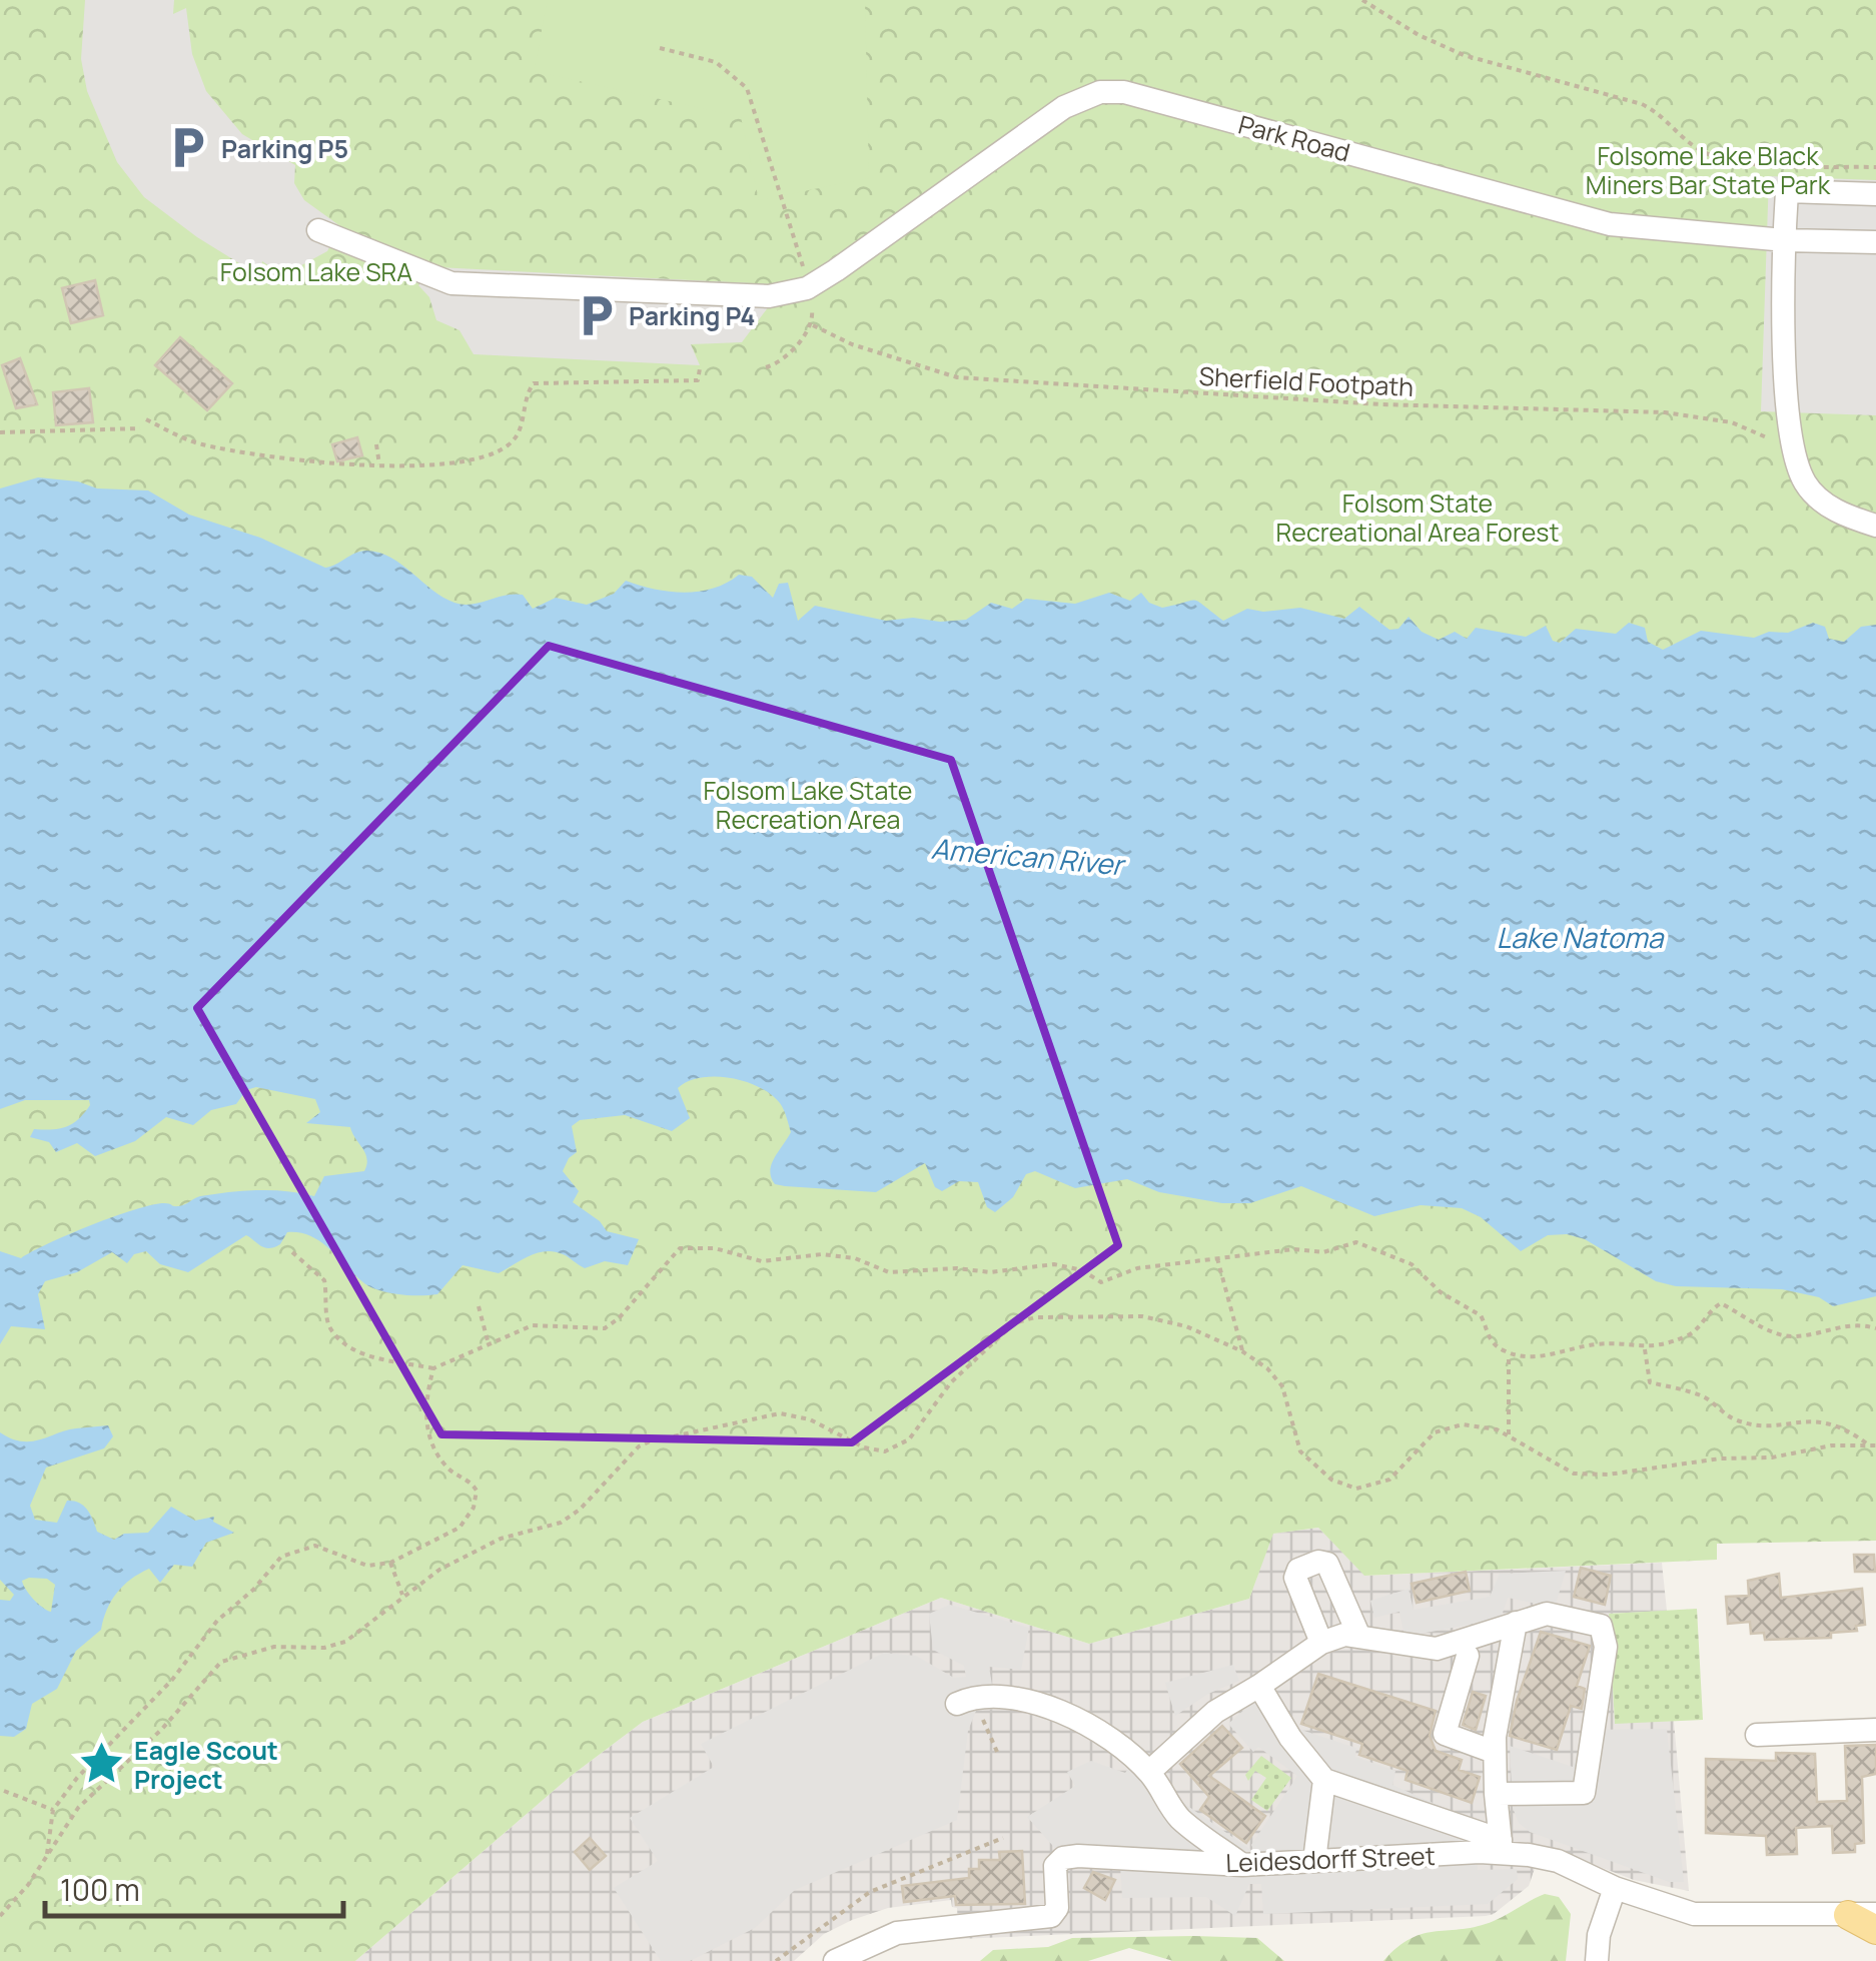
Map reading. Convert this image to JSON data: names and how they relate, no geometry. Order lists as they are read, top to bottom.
{
  "streets": {
    "street": ["Park Road", "Leidesdorff Street"],
    "path": ["Sherfield Footpath"]
  },
  "water": ["American River", "Lake Natoma"],
  "parks": [
    "Folsome Lake Black Miners Bar State Park",
    "Folsom Lake SRA",
    "Folsom State Recreational Area Forest",
    "Folsom Lake State Recreation Area"
  ],
  "places": {
    "parking": ["Parking P5", "Parking P4"],
    "place": ["Eagle Scout Project"]
  },
  "scale_bar": "100 m"
}
